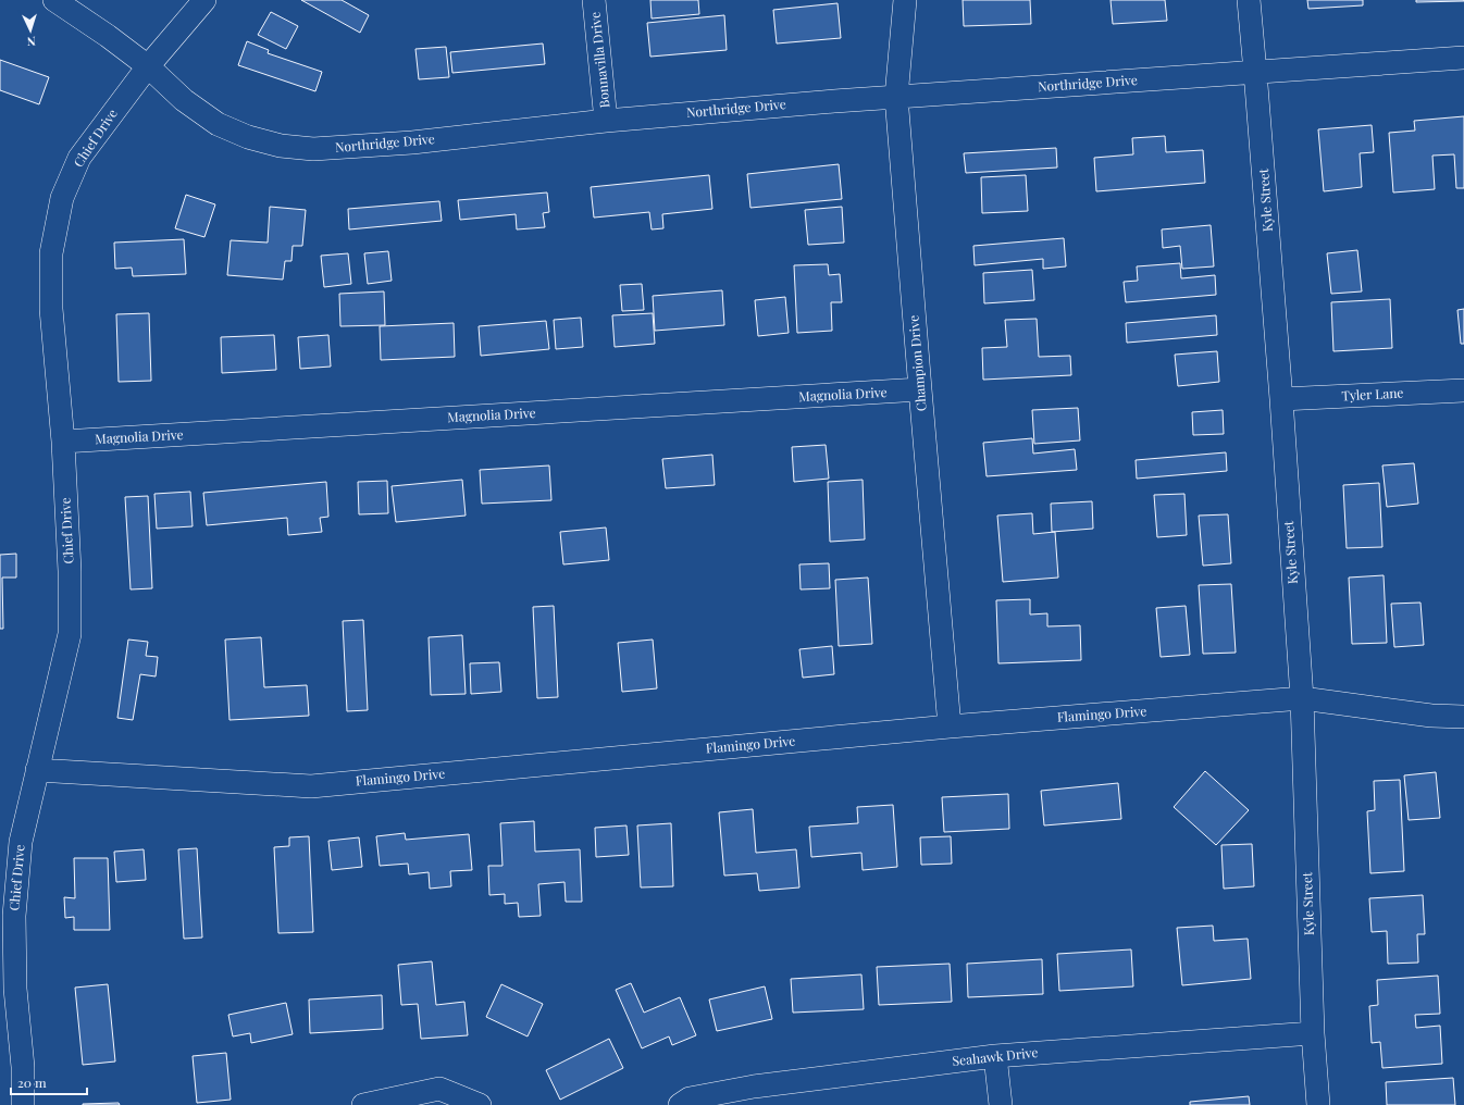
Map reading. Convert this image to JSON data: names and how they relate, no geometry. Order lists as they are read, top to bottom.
{
  "streets": {
    "street": [
      "Bonnavilla Drive",
      "Northridge Drive",
      "Chief Drive",
      "Kyle Street",
      "Champion Drive",
      "Magnolia Drive",
      "Tyler Lane",
      "Flamingo Drive",
      "Seahawk Drive"
    ]
  },
  "crossings": [
    ["Bonnavilla Drive", "Northridge Drive"],
    ["Northridge Drive", "Chief Drive"],
    ["Northridge Drive", "Kyle Street"],
    ["Northridge Drive", "Champion Drive"],
    ["Chief Drive", "Magnolia Drive"],
    ["Chief Drive", "Flamingo Drive"],
    ["Kyle Street", "Tyler Lane"],
    ["Kyle Street", "Flamingo Drive"],
    ["Kyle Street", "Seahawk Drive"],
    ["Champion Drive", "Magnolia Drive"],
    ["Champion Drive", "Flamingo Drive"]
  ],
  "scale_bar": "20 m",
  "north": "bottom"
}
